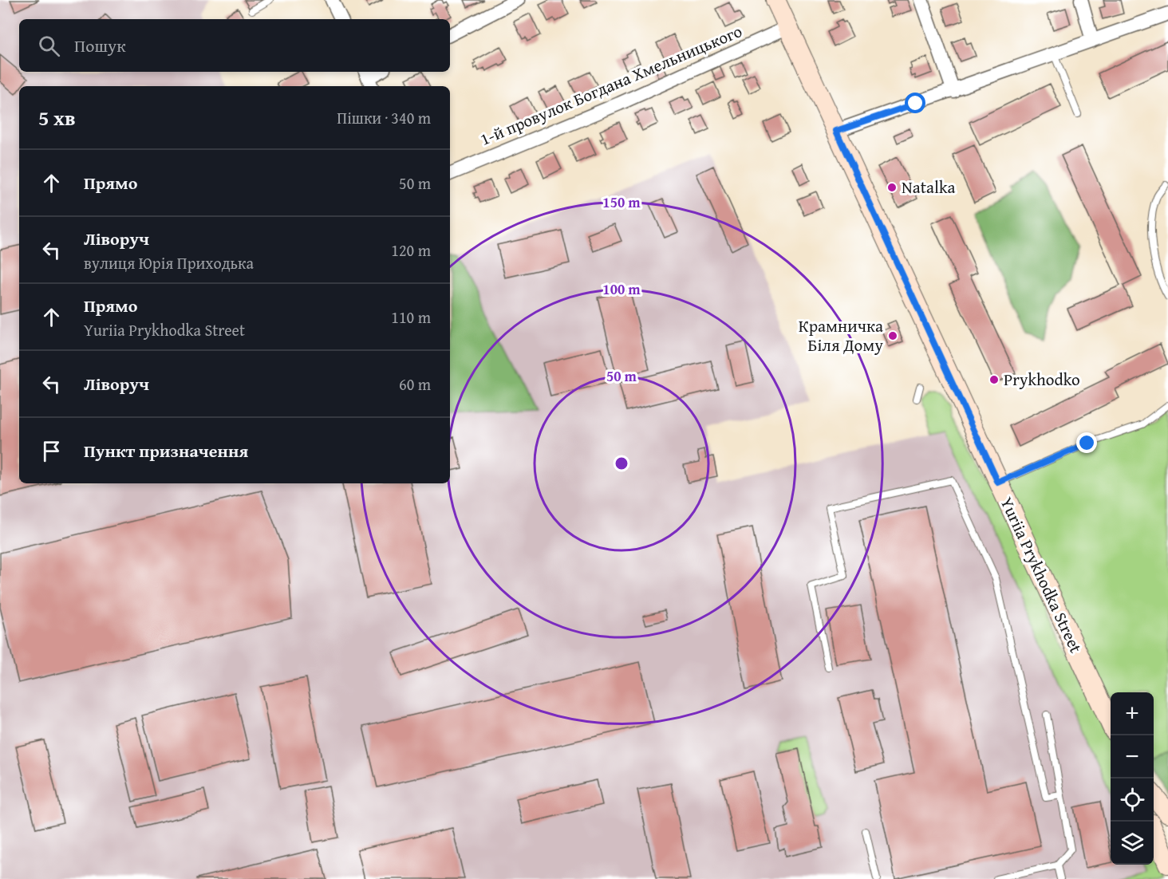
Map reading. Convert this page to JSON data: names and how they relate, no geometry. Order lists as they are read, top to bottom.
{
  "streets": {
    "street": ["1-й провулок Богдана Хмельницького", "Yuriia Prykhodka Street"]
  },
  "crossings": [
    ["1-й провулок Богдана Хмельницького", "Yuriia Prykhodka Street"]
  ],
  "places": ["Natalka", "Крамничка Біля Дому", "Prykhodko"],
  "page": {
    "search": "Пошук",
    "heading": ["5 хв", "Пішки · 340 m"],
    "list": [
      ["Прямо", "50 m"],
      ["Ліворуч", "вулиця Юрія Приходька", "120 m"],
      ["Прямо", "Yuriia Prykhodka Street", "110 m"],
      ["Ліворуч", "60 m"],
      "Пункт призначення"
    ],
    "map_buttons": ["+", "−"]
  },
  "rings": ["150 m", "100 m", "50 m"]
}
